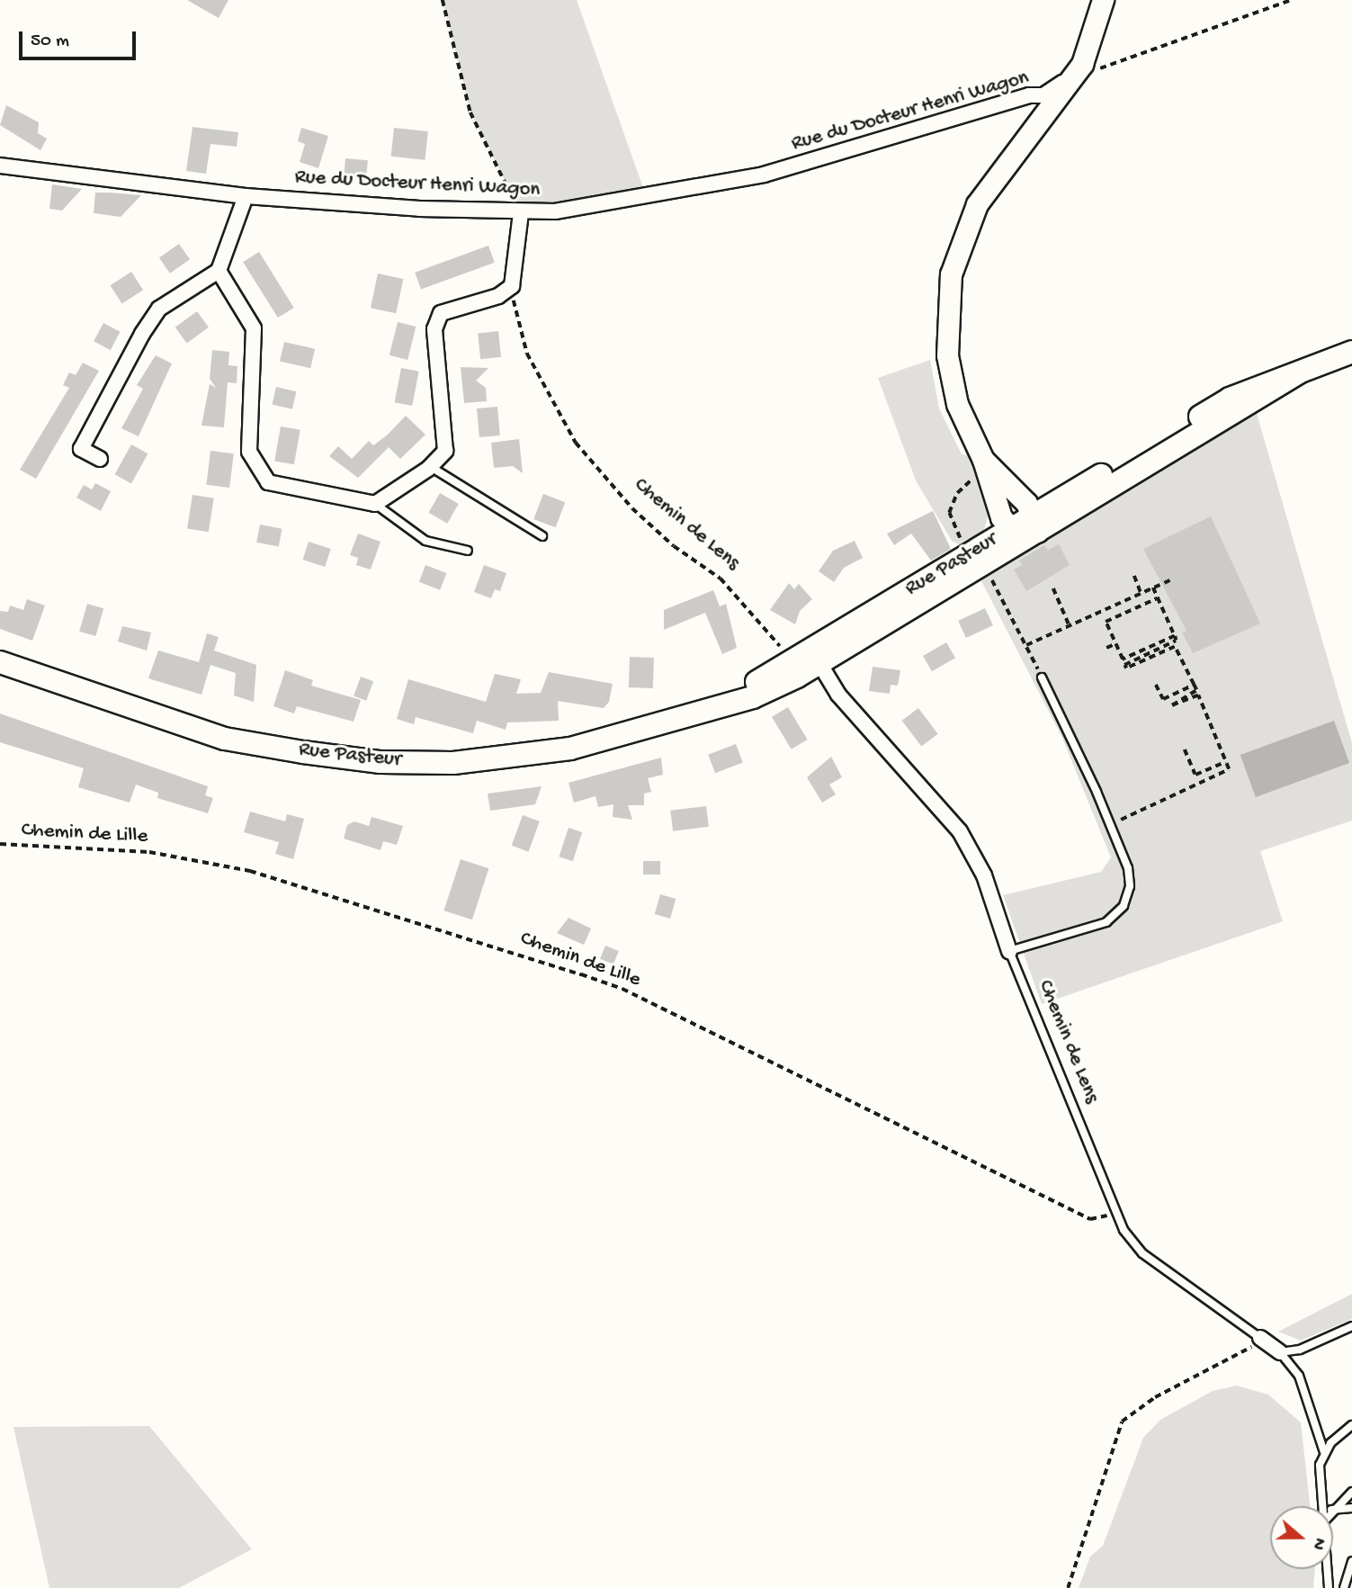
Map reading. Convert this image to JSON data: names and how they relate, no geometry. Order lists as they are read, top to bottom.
{
  "streets": {
    "main road": ["Rue Pasteur"],
    "street": ["Rue du Docteur Henri Wagon", "Chemin de Lens"],
    "path": ["Chemin de Lille"]
  },
  "crossings": [
    ["Chemin de Lens", "Rue Pasteur"],
    ["Chemin de Lens", "Chemin de Lille"]
  ],
  "scale_bar": "50 m",
  "north": "right"
}
